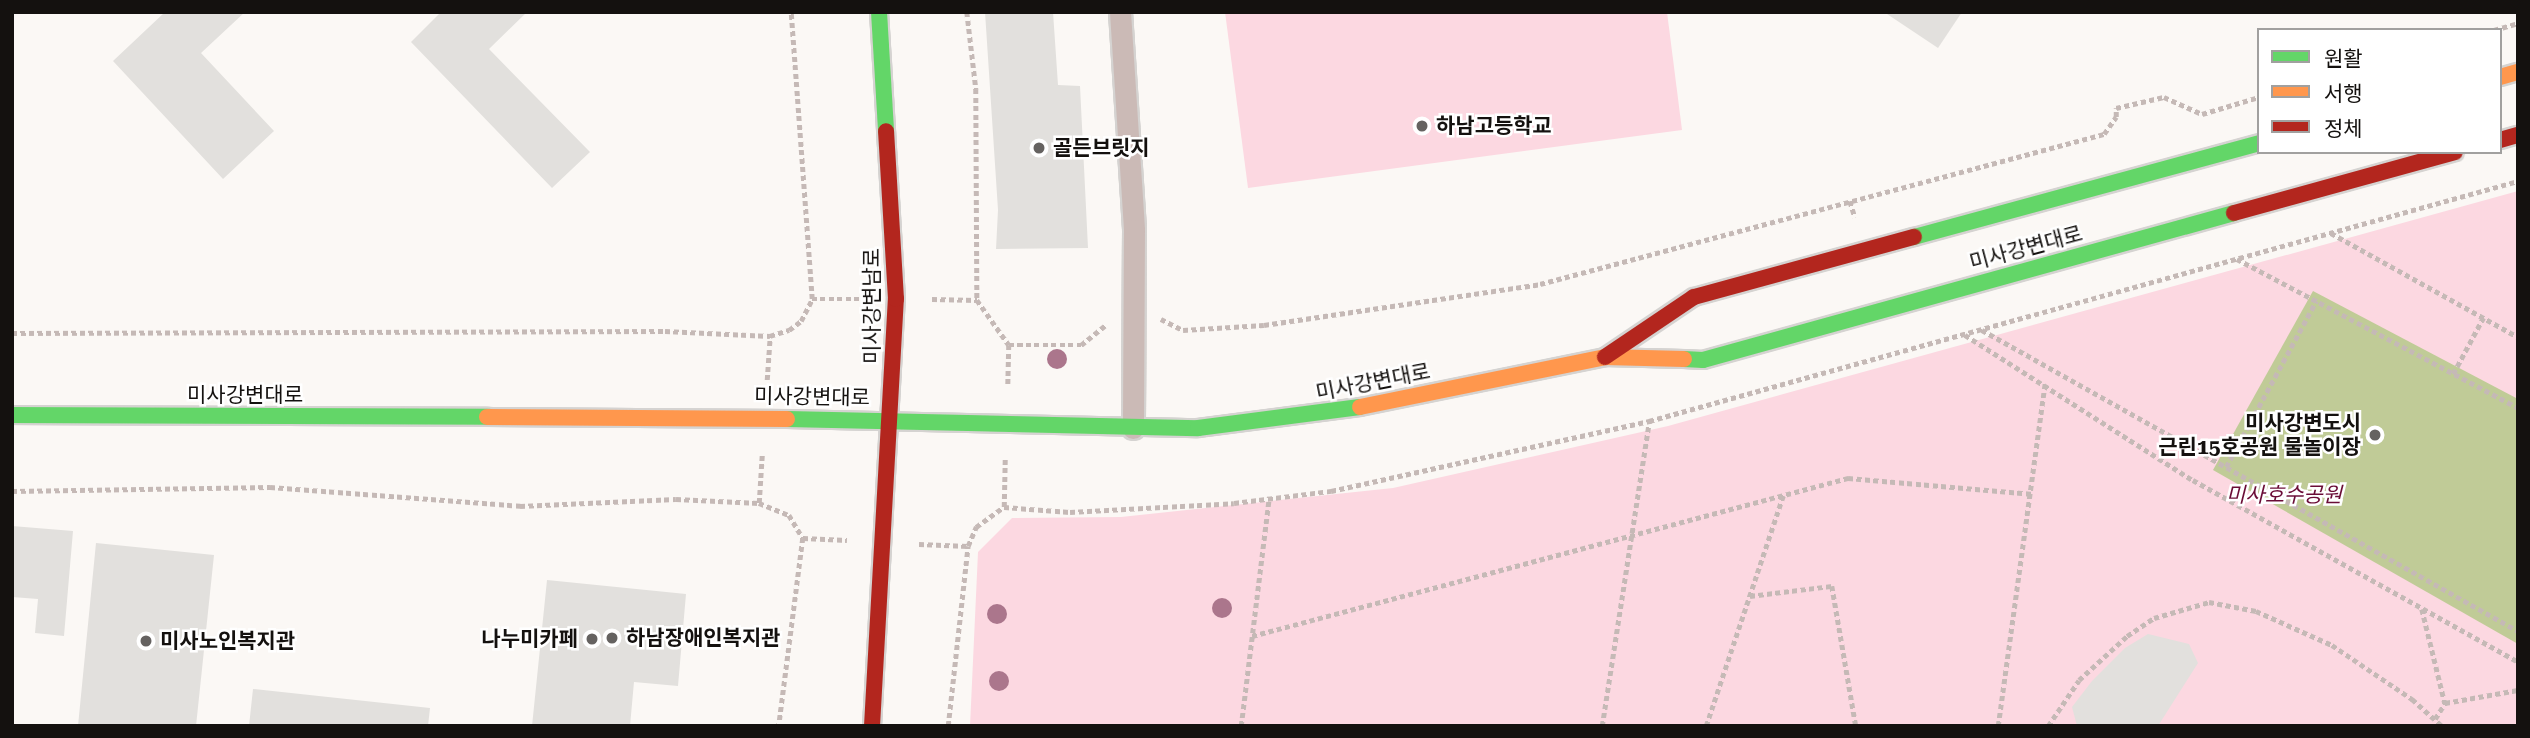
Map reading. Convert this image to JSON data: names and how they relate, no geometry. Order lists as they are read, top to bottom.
{
  "streets": {
    "main road": ["미사강변대로", "미사강변남로"]
  },
  "crossings": [
    ["미사강변대로", "미사강변남로"]
  ],
  "parks": ["미사호수공원"],
  "places": [
    "하남고등학교",
    "골든브릿지",
    "미사강변도시 근린15호공원 물놀이장",
    "하남장애인복지관",
    "나누미카페",
    "미사노인복지관"
  ],
  "legend": ["원활", "서행", "정체"]
}
